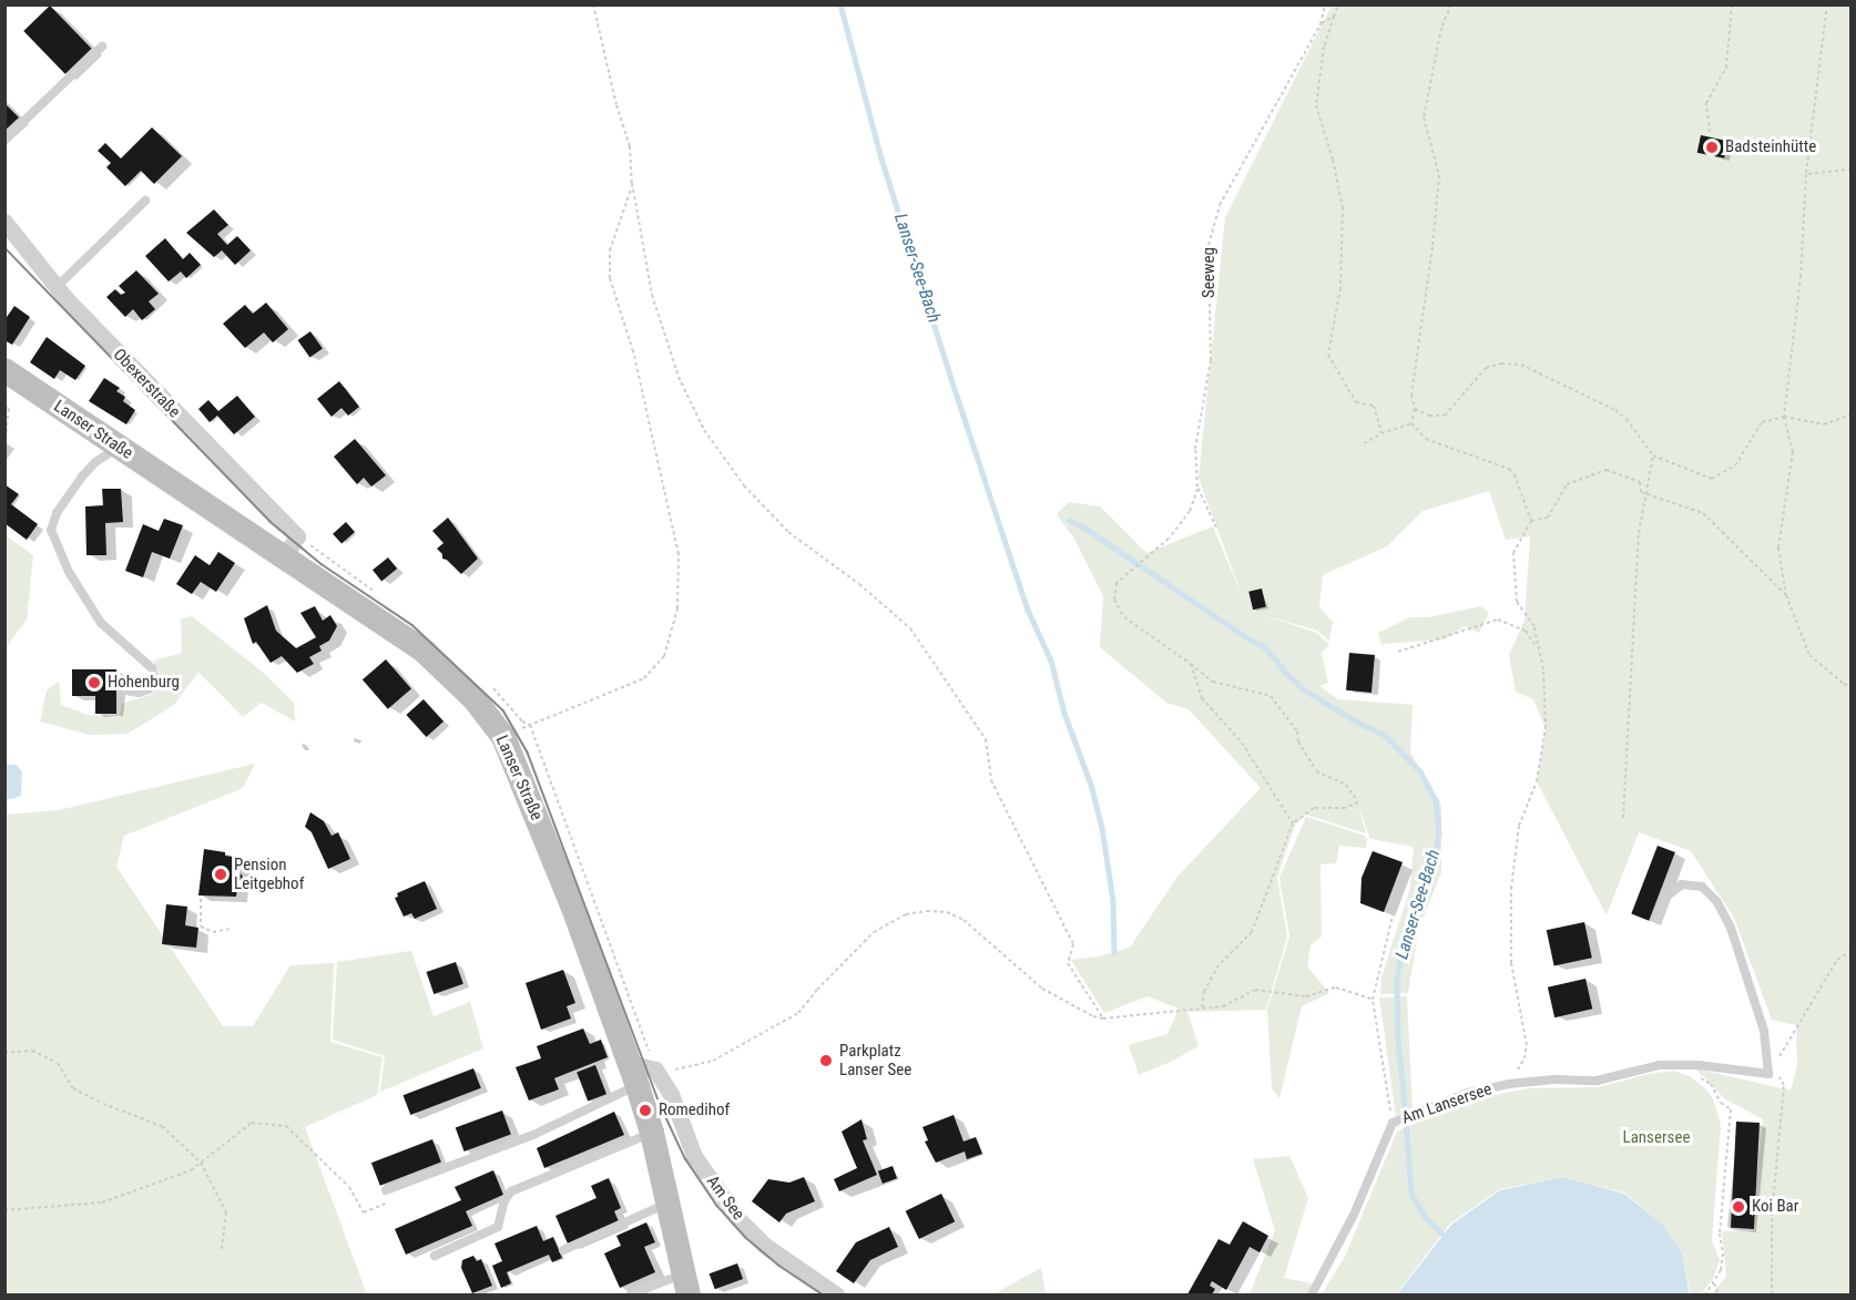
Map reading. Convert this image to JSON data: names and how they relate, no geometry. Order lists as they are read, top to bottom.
{
  "streets": {
    "main road": ["Lanser Straße"],
    "street": ["Obexerstraße", "Am See"],
    "lane": ["Am Lansersee"],
    "path": ["Seeweg"]
  },
  "crossings": [
    ["Obexerstraße", "Lanser Straße"],
    ["Lanser Straße", "Am See"]
  ],
  "water": ["Lanser-See-Bach"],
  "parks": ["Lansersee"],
  "places": [
    "Badsteinhütte",
    "Hohenburg",
    "Pension Leitgebhof",
    "Parkplatz Lanser See",
    "Romedihof",
    "Koi Bar"
  ]
}
